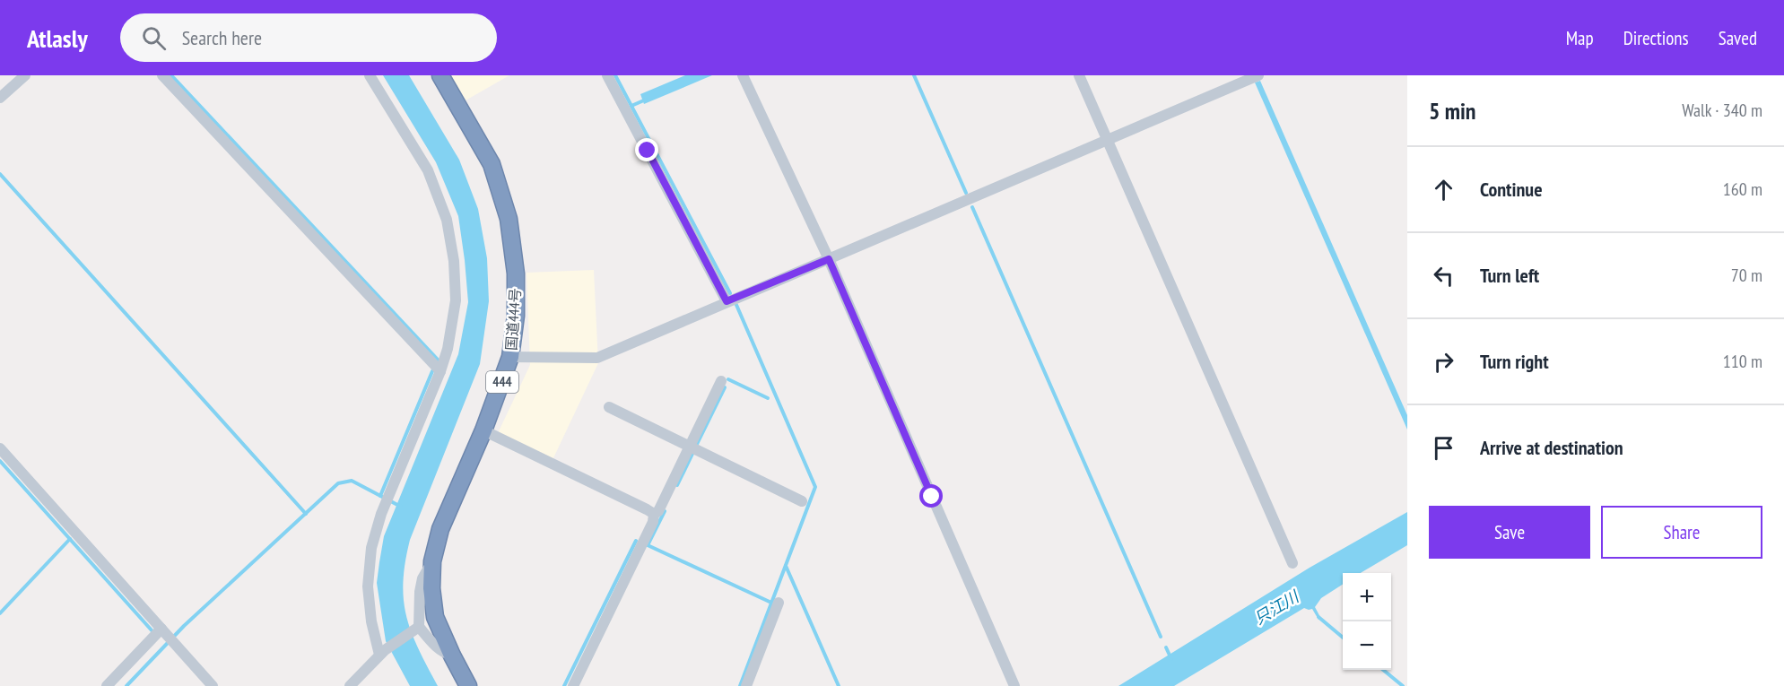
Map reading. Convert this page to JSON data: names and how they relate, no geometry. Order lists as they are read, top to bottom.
{
  "streets": {
    "highway": ["国道444号", "444"]
  },
  "water": ["只江川"],
  "page": {
    "header": "Atlasly",
    "search": "Search here",
    "nav": ["Map", "Directions", "Saved"],
    "heading": ["5 min", "Walk · 340 m"],
    "list": [
      ["Continue", "160 m"],
      ["Turn left", "70 m"],
      ["Turn right", "110 m"],
      "Arrive at destination"
    ],
    "buttons": ["Save", "Share"],
    "map_buttons": ["+", "−"]
  }
}
